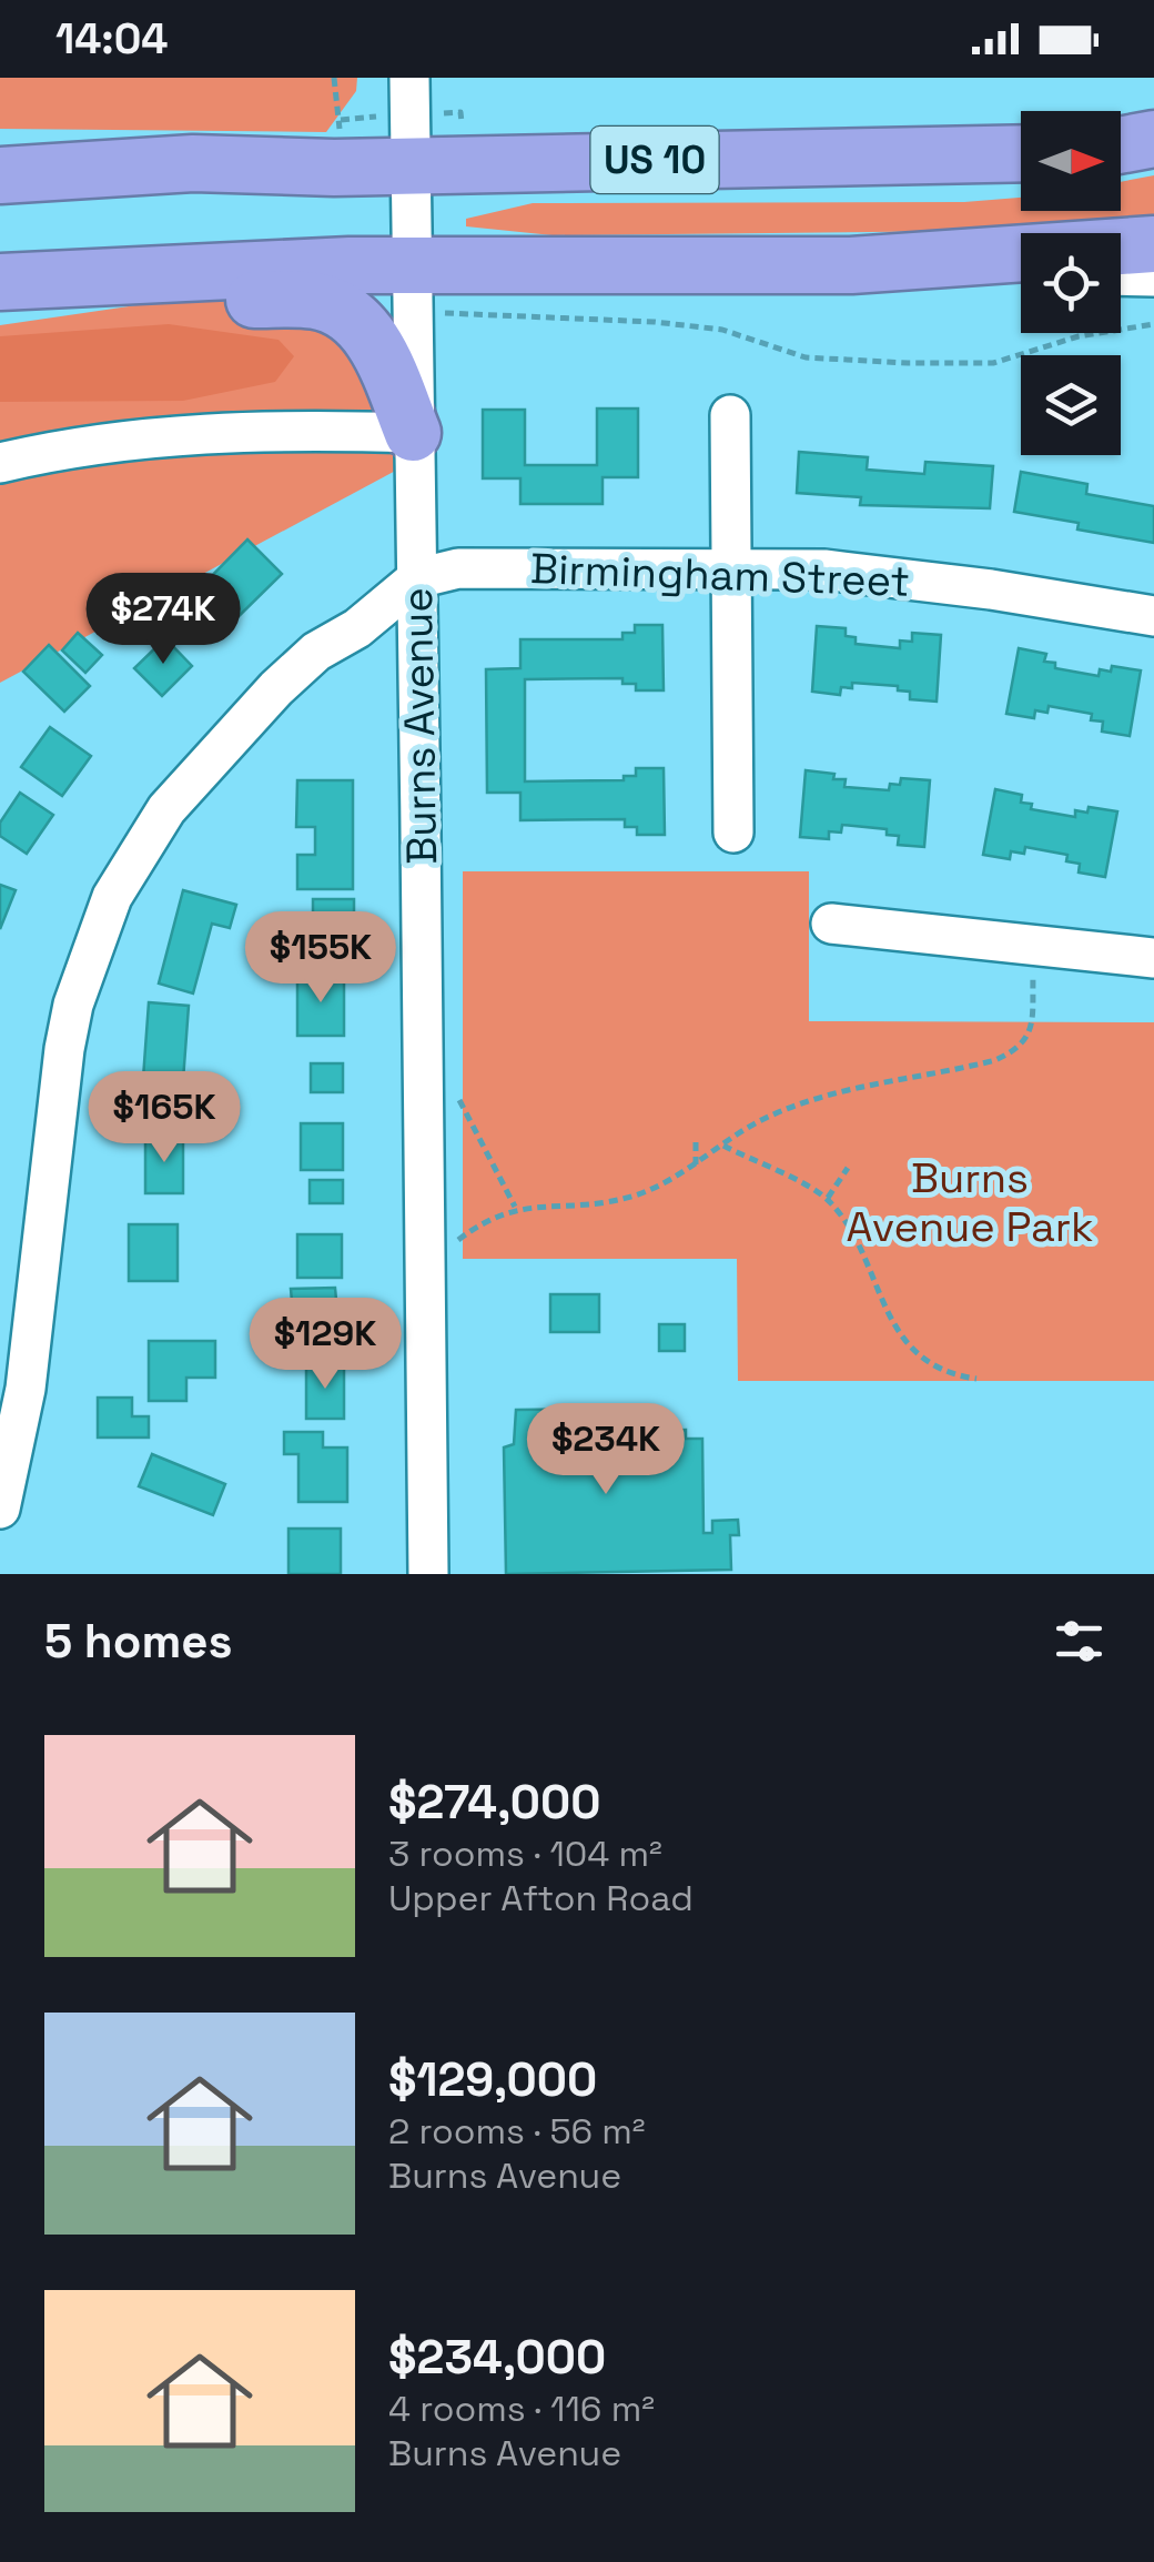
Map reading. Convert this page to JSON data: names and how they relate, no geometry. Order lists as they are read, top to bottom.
{
  "streets": {
    "highway": ["US 10"],
    "street": ["Birmingham Street", "Burns Avenue"]
  },
  "crossings": [
    ["US 10", "Burns Avenue"],
    ["Birmingham Street", "Burns Avenue"]
  ],
  "parks": ["Burns Avenue Park"],
  "north": "right",
  "page": {
    "status": "14:04",
    "price": [
      "$274K",
      "$155K",
      "$165K",
      "$129K",
      "$234K"
    ],
    "heading": "5 homes",
    "list": [
      {
        "name": "$274,000",
        "note": "3 rooms · 104 m² · Upper Afton Road"
      },
      {
        "name": "$129,000",
        "note": "2 rooms · 56 m² · Burns Avenue"
      },
      {
        "name": "$234,000",
        "note": "4 rooms · 116 m² · Burns Avenue"
      }
    ]
  }
}
